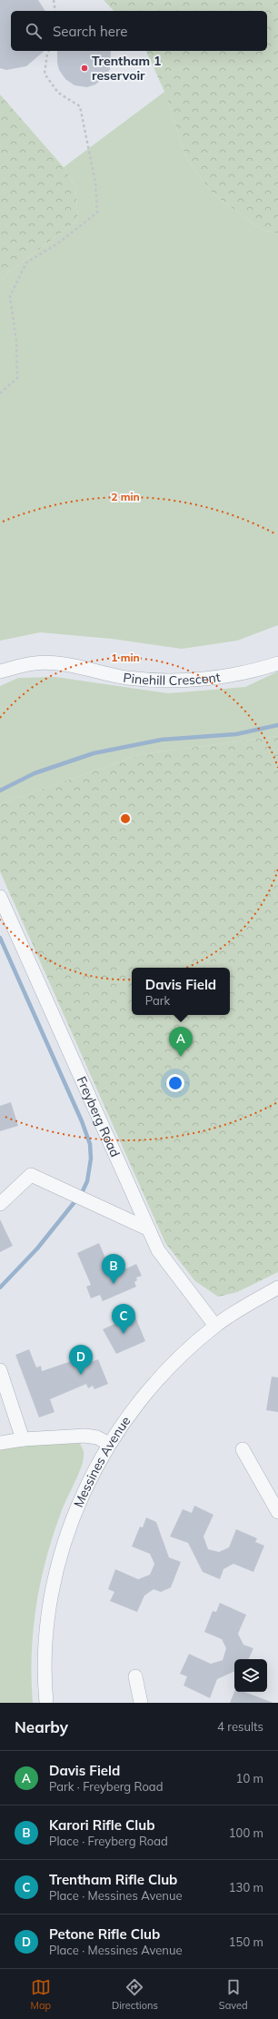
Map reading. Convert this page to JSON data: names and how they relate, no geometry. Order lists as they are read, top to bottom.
{
  "streets": {
    "street": ["Pinehill Crescent", "Freyberg Road", "Messines Avenue"]
  },
  "crossings": [
    ["Freyberg Road", "Messines Avenue"]
  ],
  "places": ["Trentham 1 reservoir"],
  "page": {
    "search": "Search here",
    "popup": ["Davis Field", "Park"],
    "pins": [
      "A",
      "B",
      "C",
      "D"
    ],
    "heading": ["Nearby", "4 results"],
    "list": [
      {
        "mark": "A",
        "name": "Davis Field",
        "note": "Park · Freyberg Road",
        "value": "10 m"
      },
      {
        "mark": "B",
        "name": "Karori Rifle Club",
        "note": "Place · Freyberg Road",
        "value": "100 m"
      },
      {
        "mark": "C",
        "name": "Trentham Rifle Club",
        "note": "Place · Messines Avenue",
        "value": "130 m"
      },
      {
        "mark": "D",
        "name": "Petone Rifle Club",
        "note": "Place · Messines Avenue",
        "value": "150 m"
      }
    ],
    "nav": ["Map", "Directions", "Saved"]
  },
  "rings": ["2 min", "1 min"]
}
